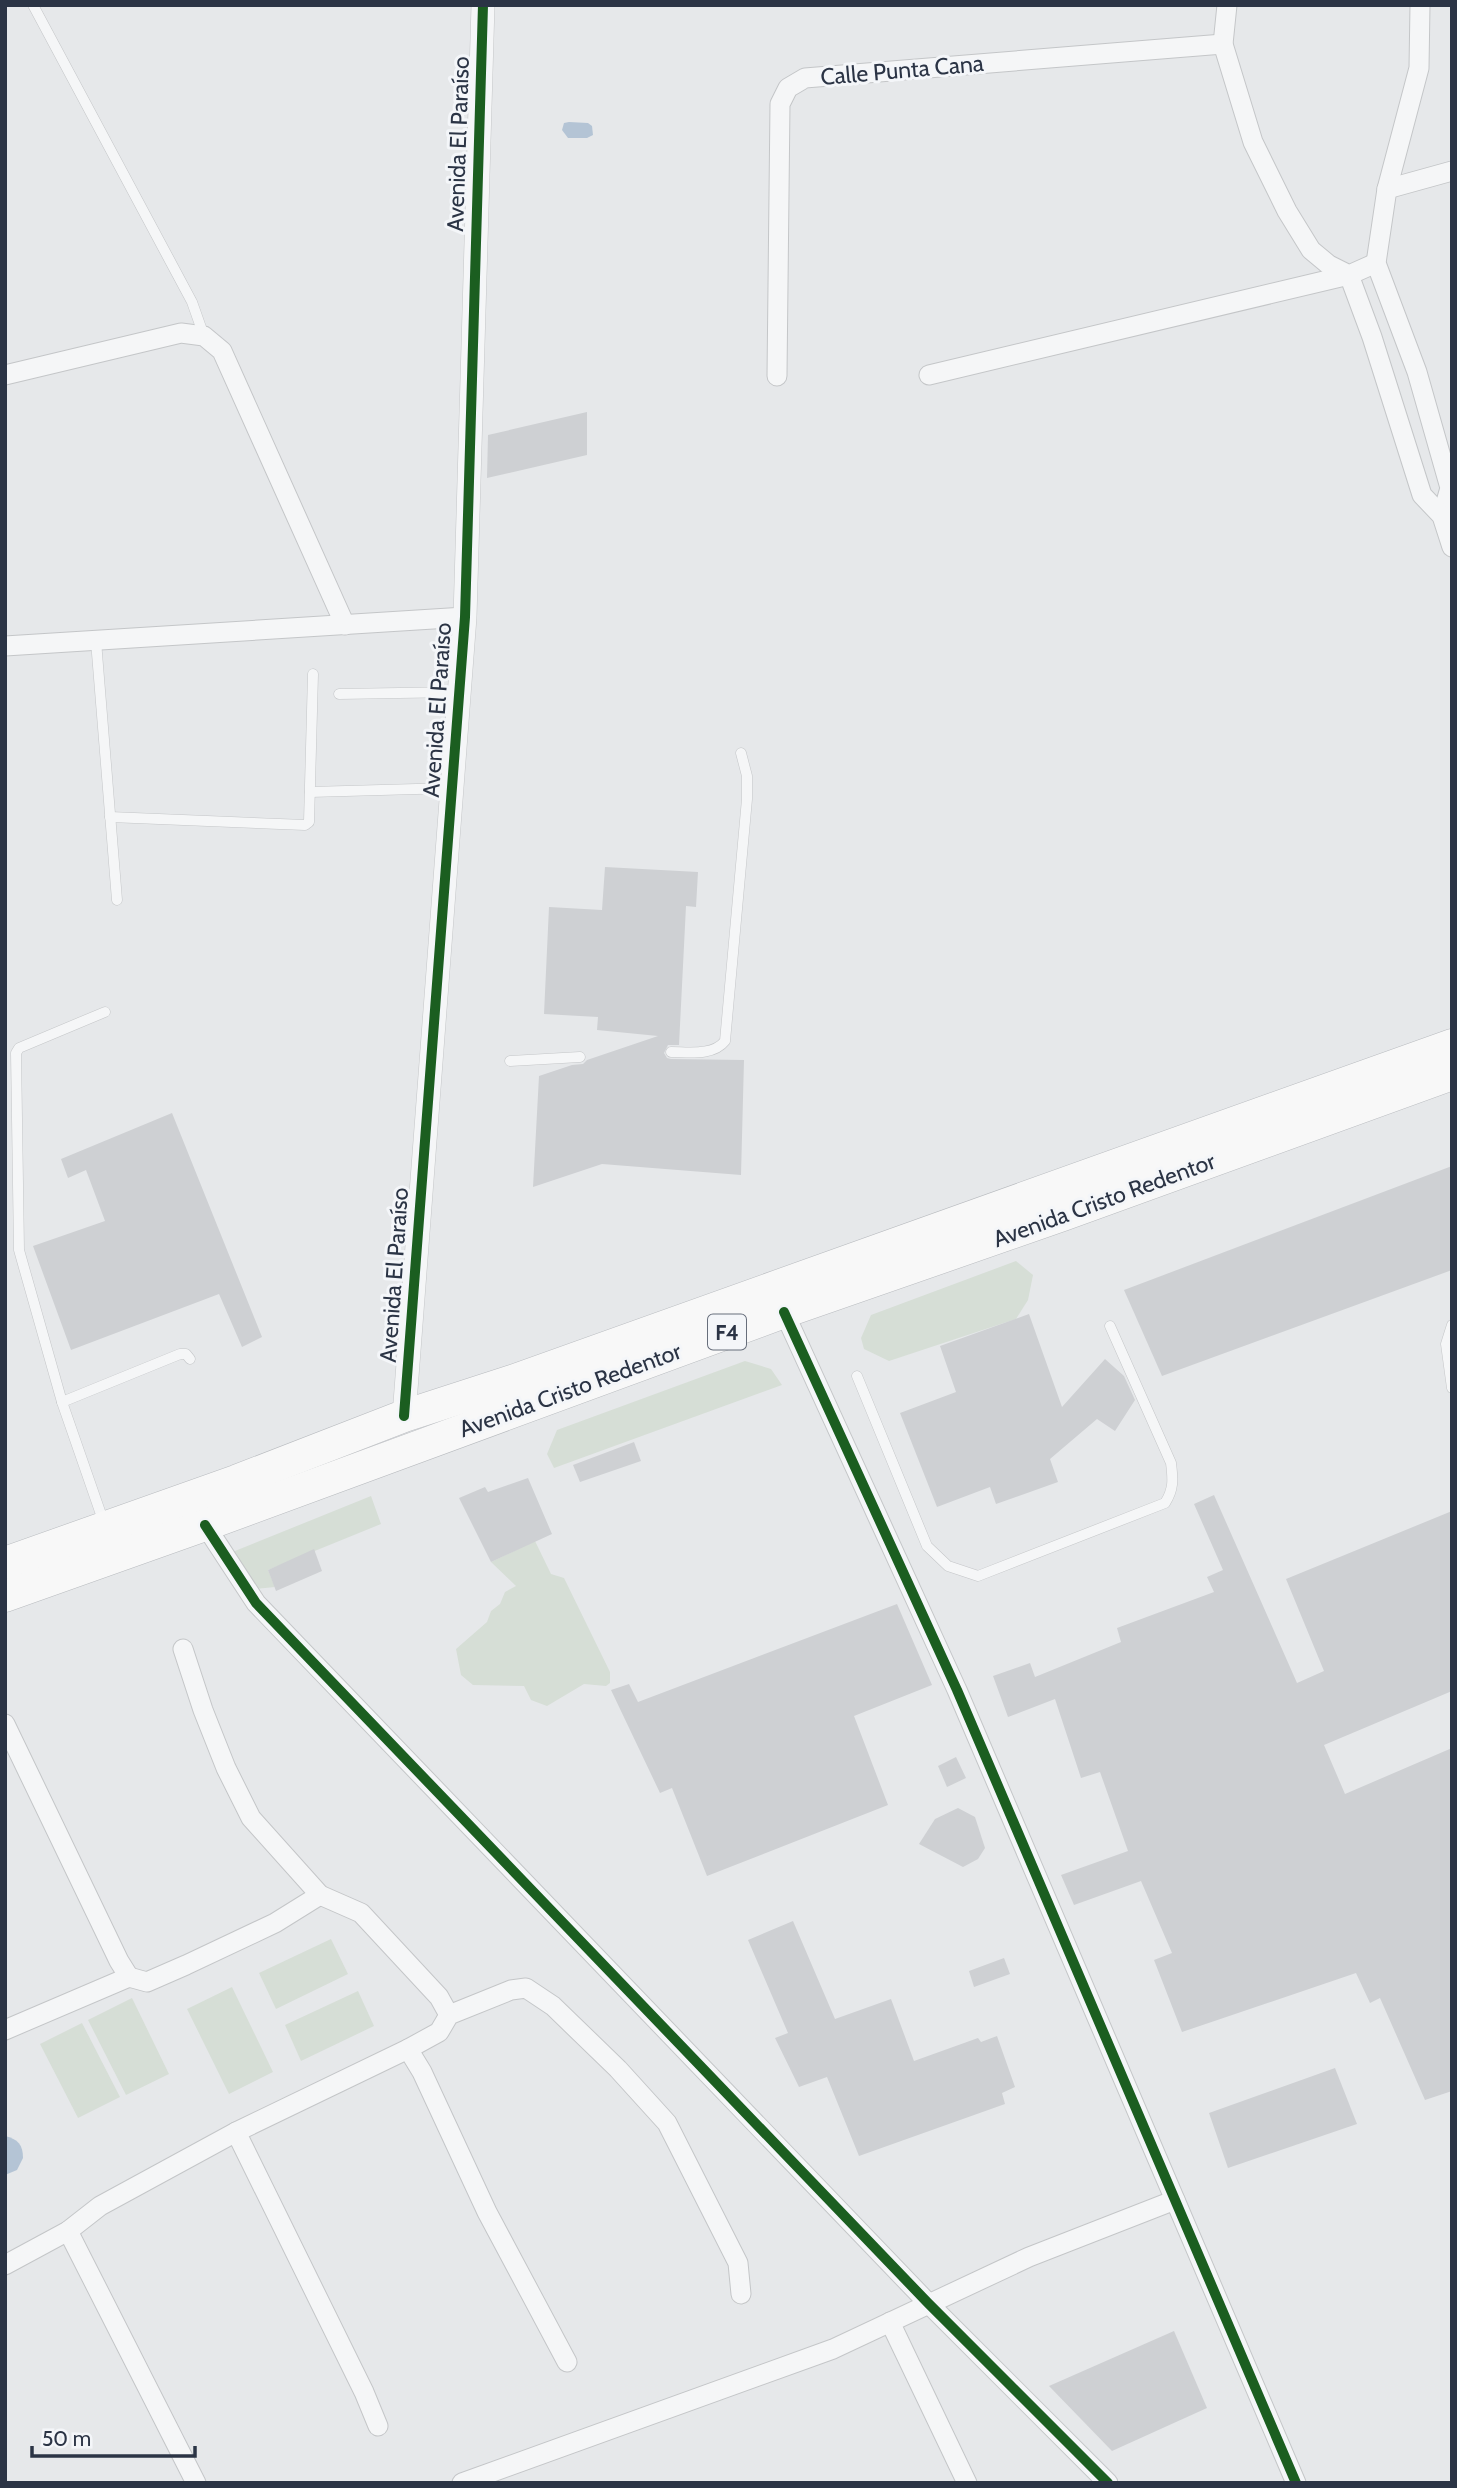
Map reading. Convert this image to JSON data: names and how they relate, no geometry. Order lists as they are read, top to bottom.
{
  "streets": {
    "highway": ["Avenida Cristo Redentor", "F4"],
    "street": ["Calle Punta Cana", "Avenida El Paraíso"]
  },
  "crossings": [
    ["Avenida El Paraíso", "Avenida Cristo Redentor"]
  ],
  "scale_bar": "50 m"
}
